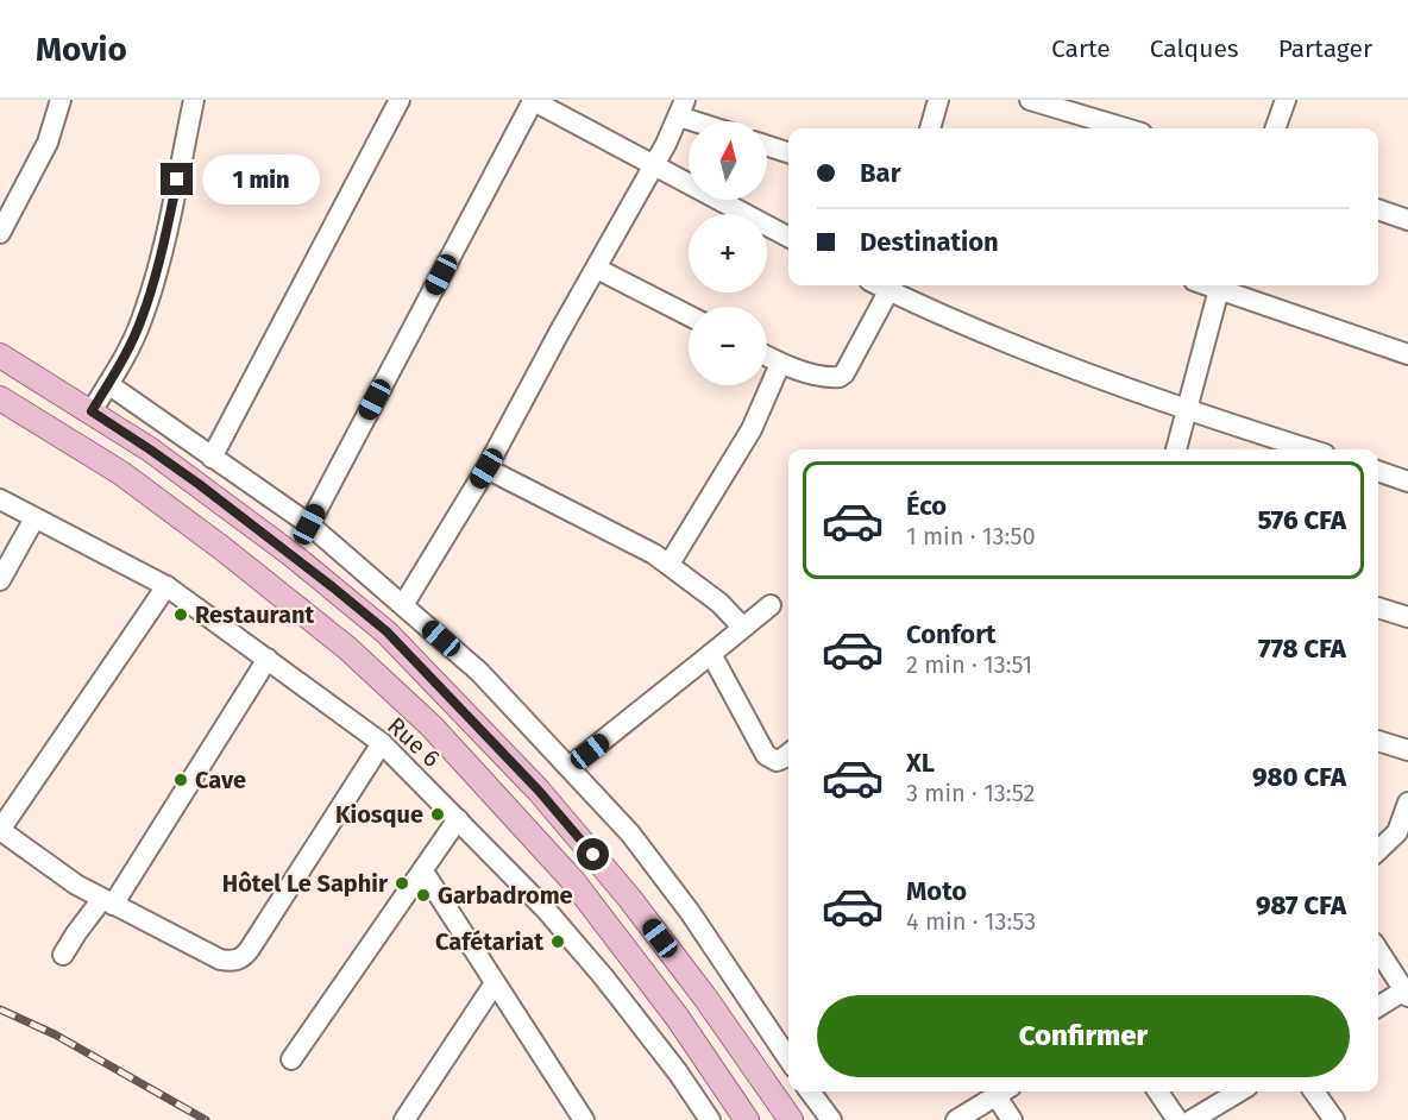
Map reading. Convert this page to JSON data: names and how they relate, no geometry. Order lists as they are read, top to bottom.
{
  "streets": {
    "street": ["Rue 6"]
  },
  "places": [
    "Restaurant",
    "Cave",
    "Kiosque",
    "Hôtel Le Saphir",
    "Garbadrome",
    "Cafétariat"
  ],
  "north": "top",
  "page": {
    "header": "Movio",
    "nav": ["Carte", "Calques", "Partager"],
    "map_buttons": ["+", "−"],
    "banner": ["Bar", "Destination"],
    "bubble": "1 min",
    "list": [
      {
        "name": "Éco",
        "note": "1 min · 13:50",
        "value": "576 CFA"
      },
      {
        "name": "Confort",
        "note": "2 min · 13:51",
        "value": "778 CFA"
      },
      {
        "name": "XL",
        "note": "3 min · 13:52",
        "value": "980 CFA"
      },
      {
        "name": "Moto",
        "note": "4 min · 13:53",
        "value": "987 CFA"
      }
    ],
    "buttons": "Confirmer"
  }
}
